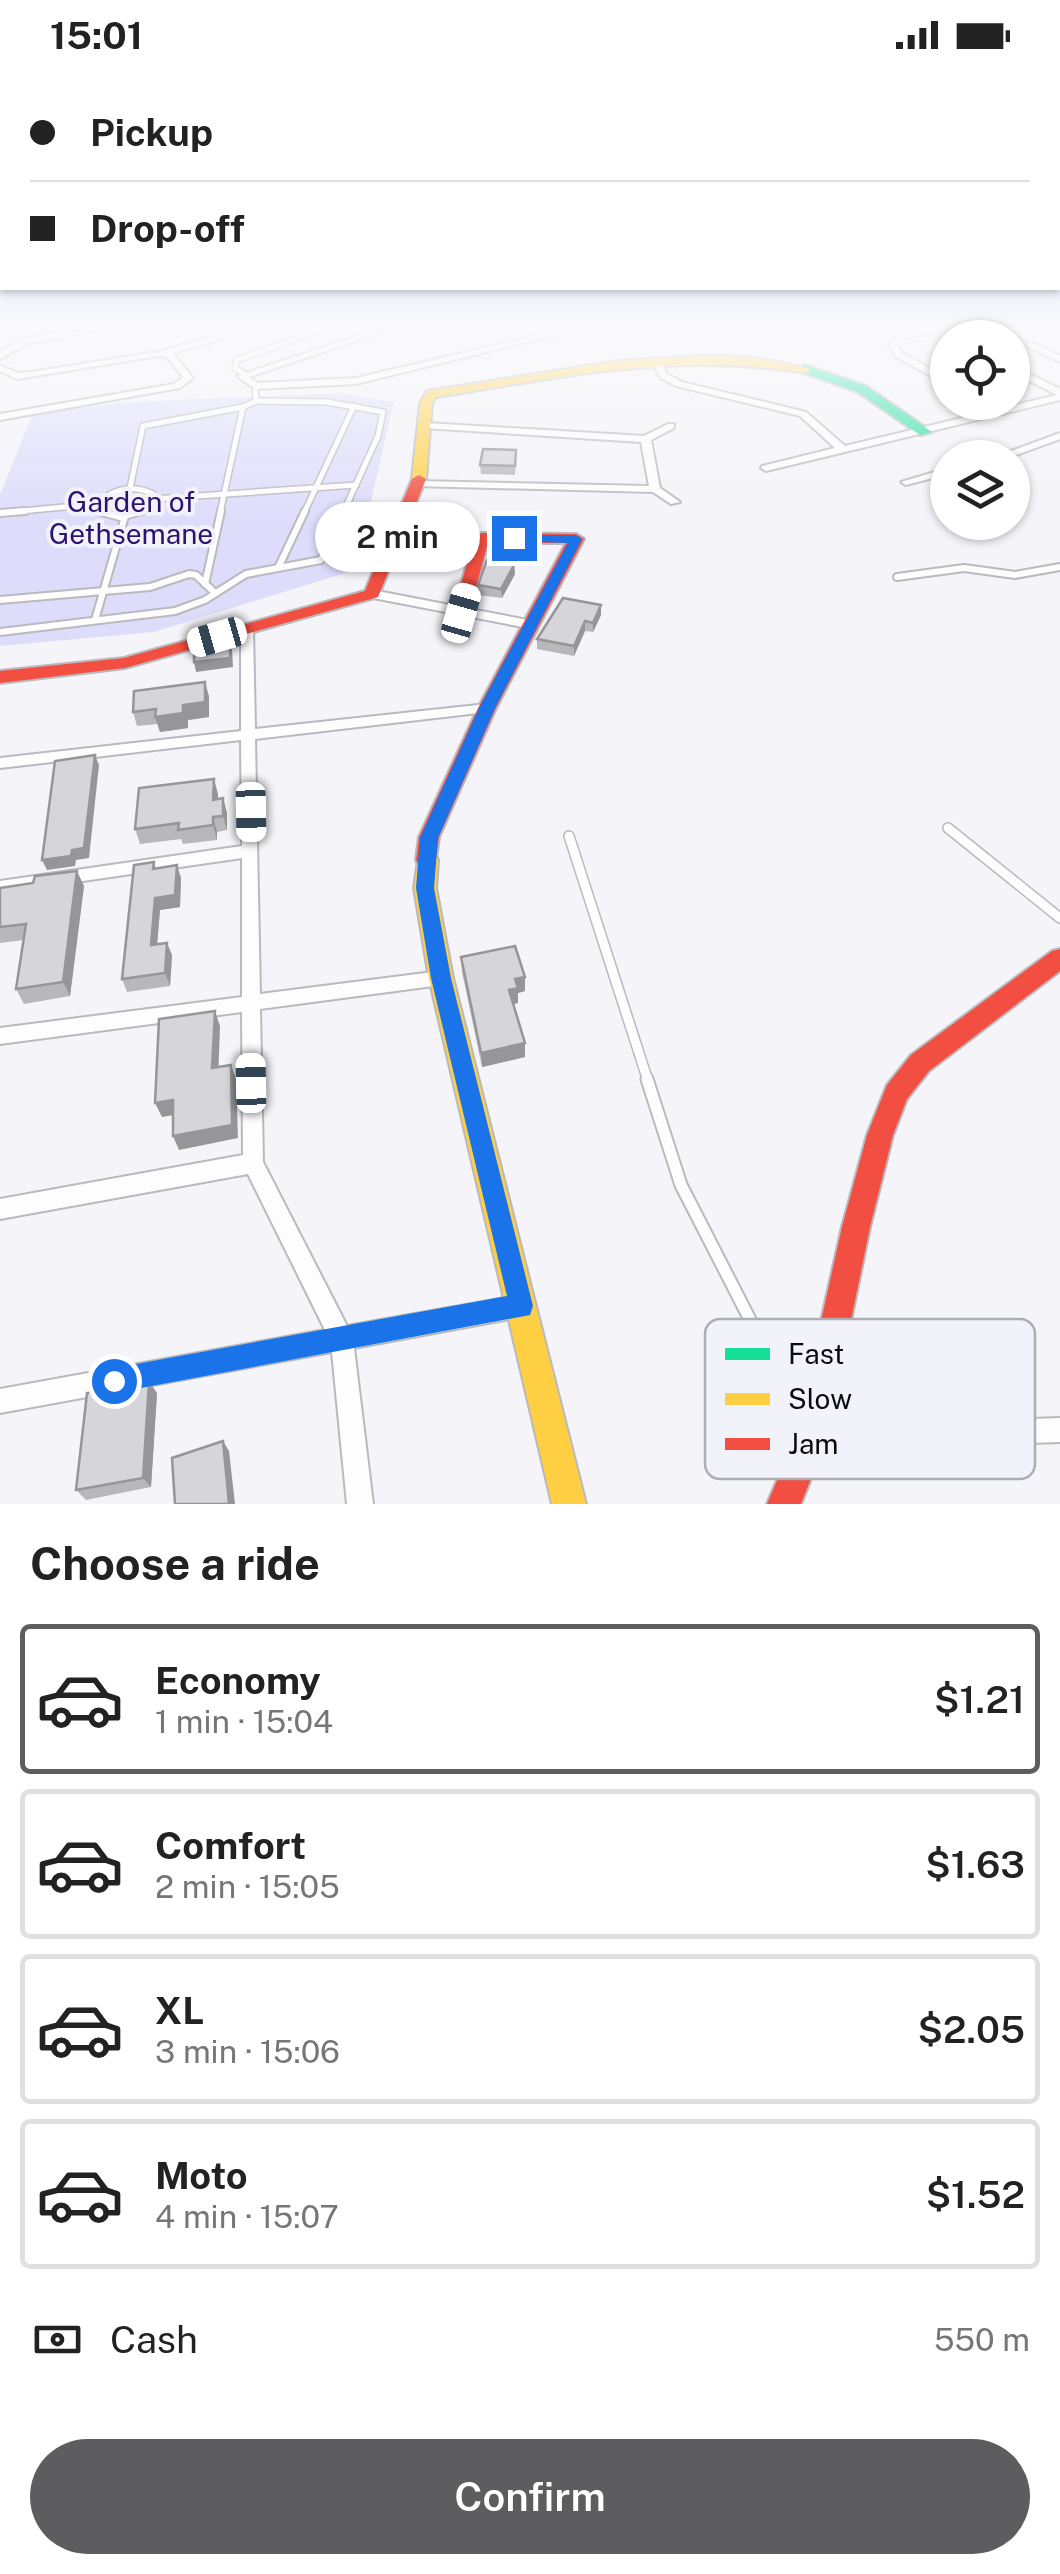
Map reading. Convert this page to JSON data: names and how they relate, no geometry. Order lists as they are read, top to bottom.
{
  "parks": ["Garden of Gethsemane"],
  "legend": ["Fast", "Slow", "Jam"],
  "page": {
    "status": "15:01",
    "banner": ["Pickup", "Drop-off"],
    "bubble": "2 min",
    "heading": "Choose a ride",
    "list": [
      {
        "name": "Economy",
        "note": "1 min · 15:04",
        "value": "$1.21"
      },
      {
        "name": "Comfort",
        "note": "2 min · 15:05",
        "value": "$1.63"
      },
      {
        "name": "XL",
        "note": "3 min · 15:06",
        "value": "$2.05"
      },
      {
        "name": "Moto",
        "note": "4 min · 15:07",
        "value": "$1.52"
      }
    ],
    "pay": ["Cash", "550 m"],
    "buttons": "Confirm"
  }
}
